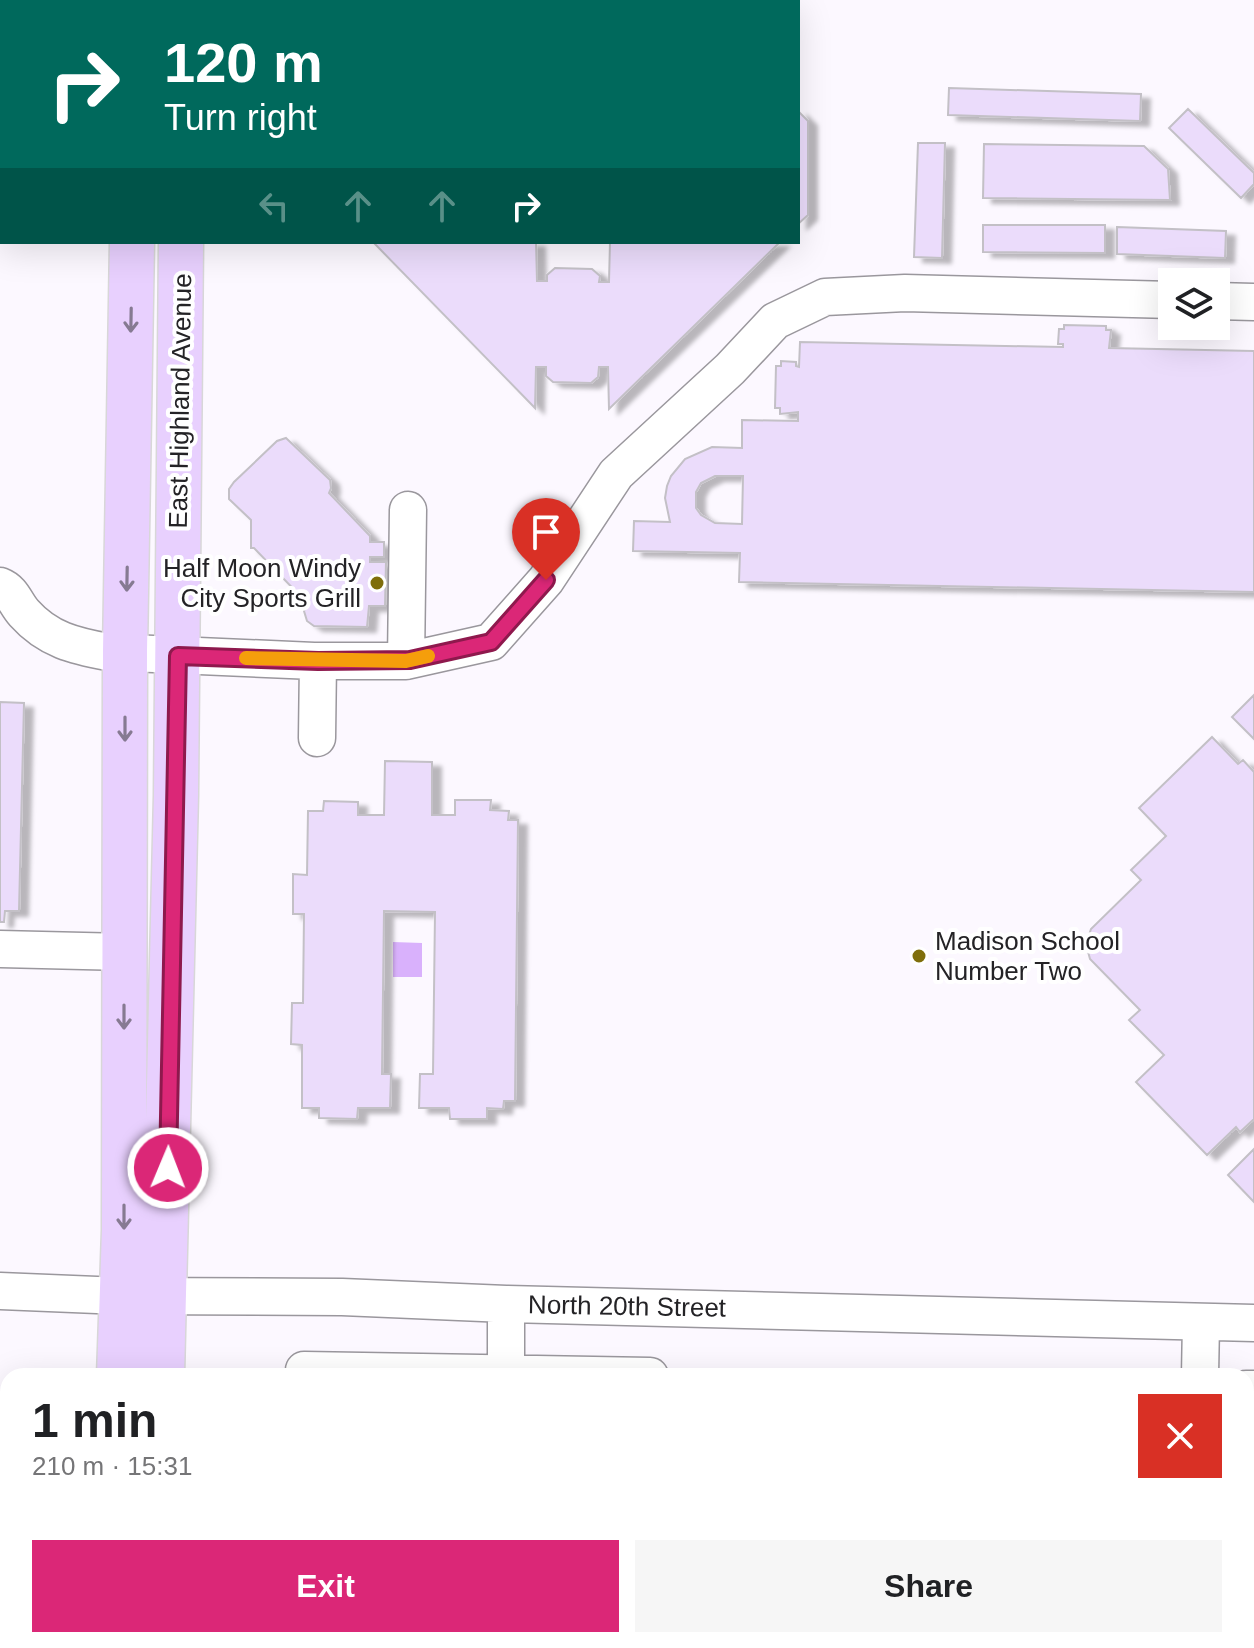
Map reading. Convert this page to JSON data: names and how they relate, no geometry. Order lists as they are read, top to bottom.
{
  "streets": {
    "main road": ["East Highland Avenue"],
    "street": ["North 20th Street"]
  },
  "crossings": [
    ["East Highland Avenue", "North 20th Street"]
  ],
  "places": ["Half Moon Windy City Sports Grill", "Madison School Number Two"],
  "page": {
    "turn": ["120 m", "Turn right"],
    "heading": ["1 min", "210 m · 15:31"],
    "buttons": ["Exit", "Share"]
  }
}
